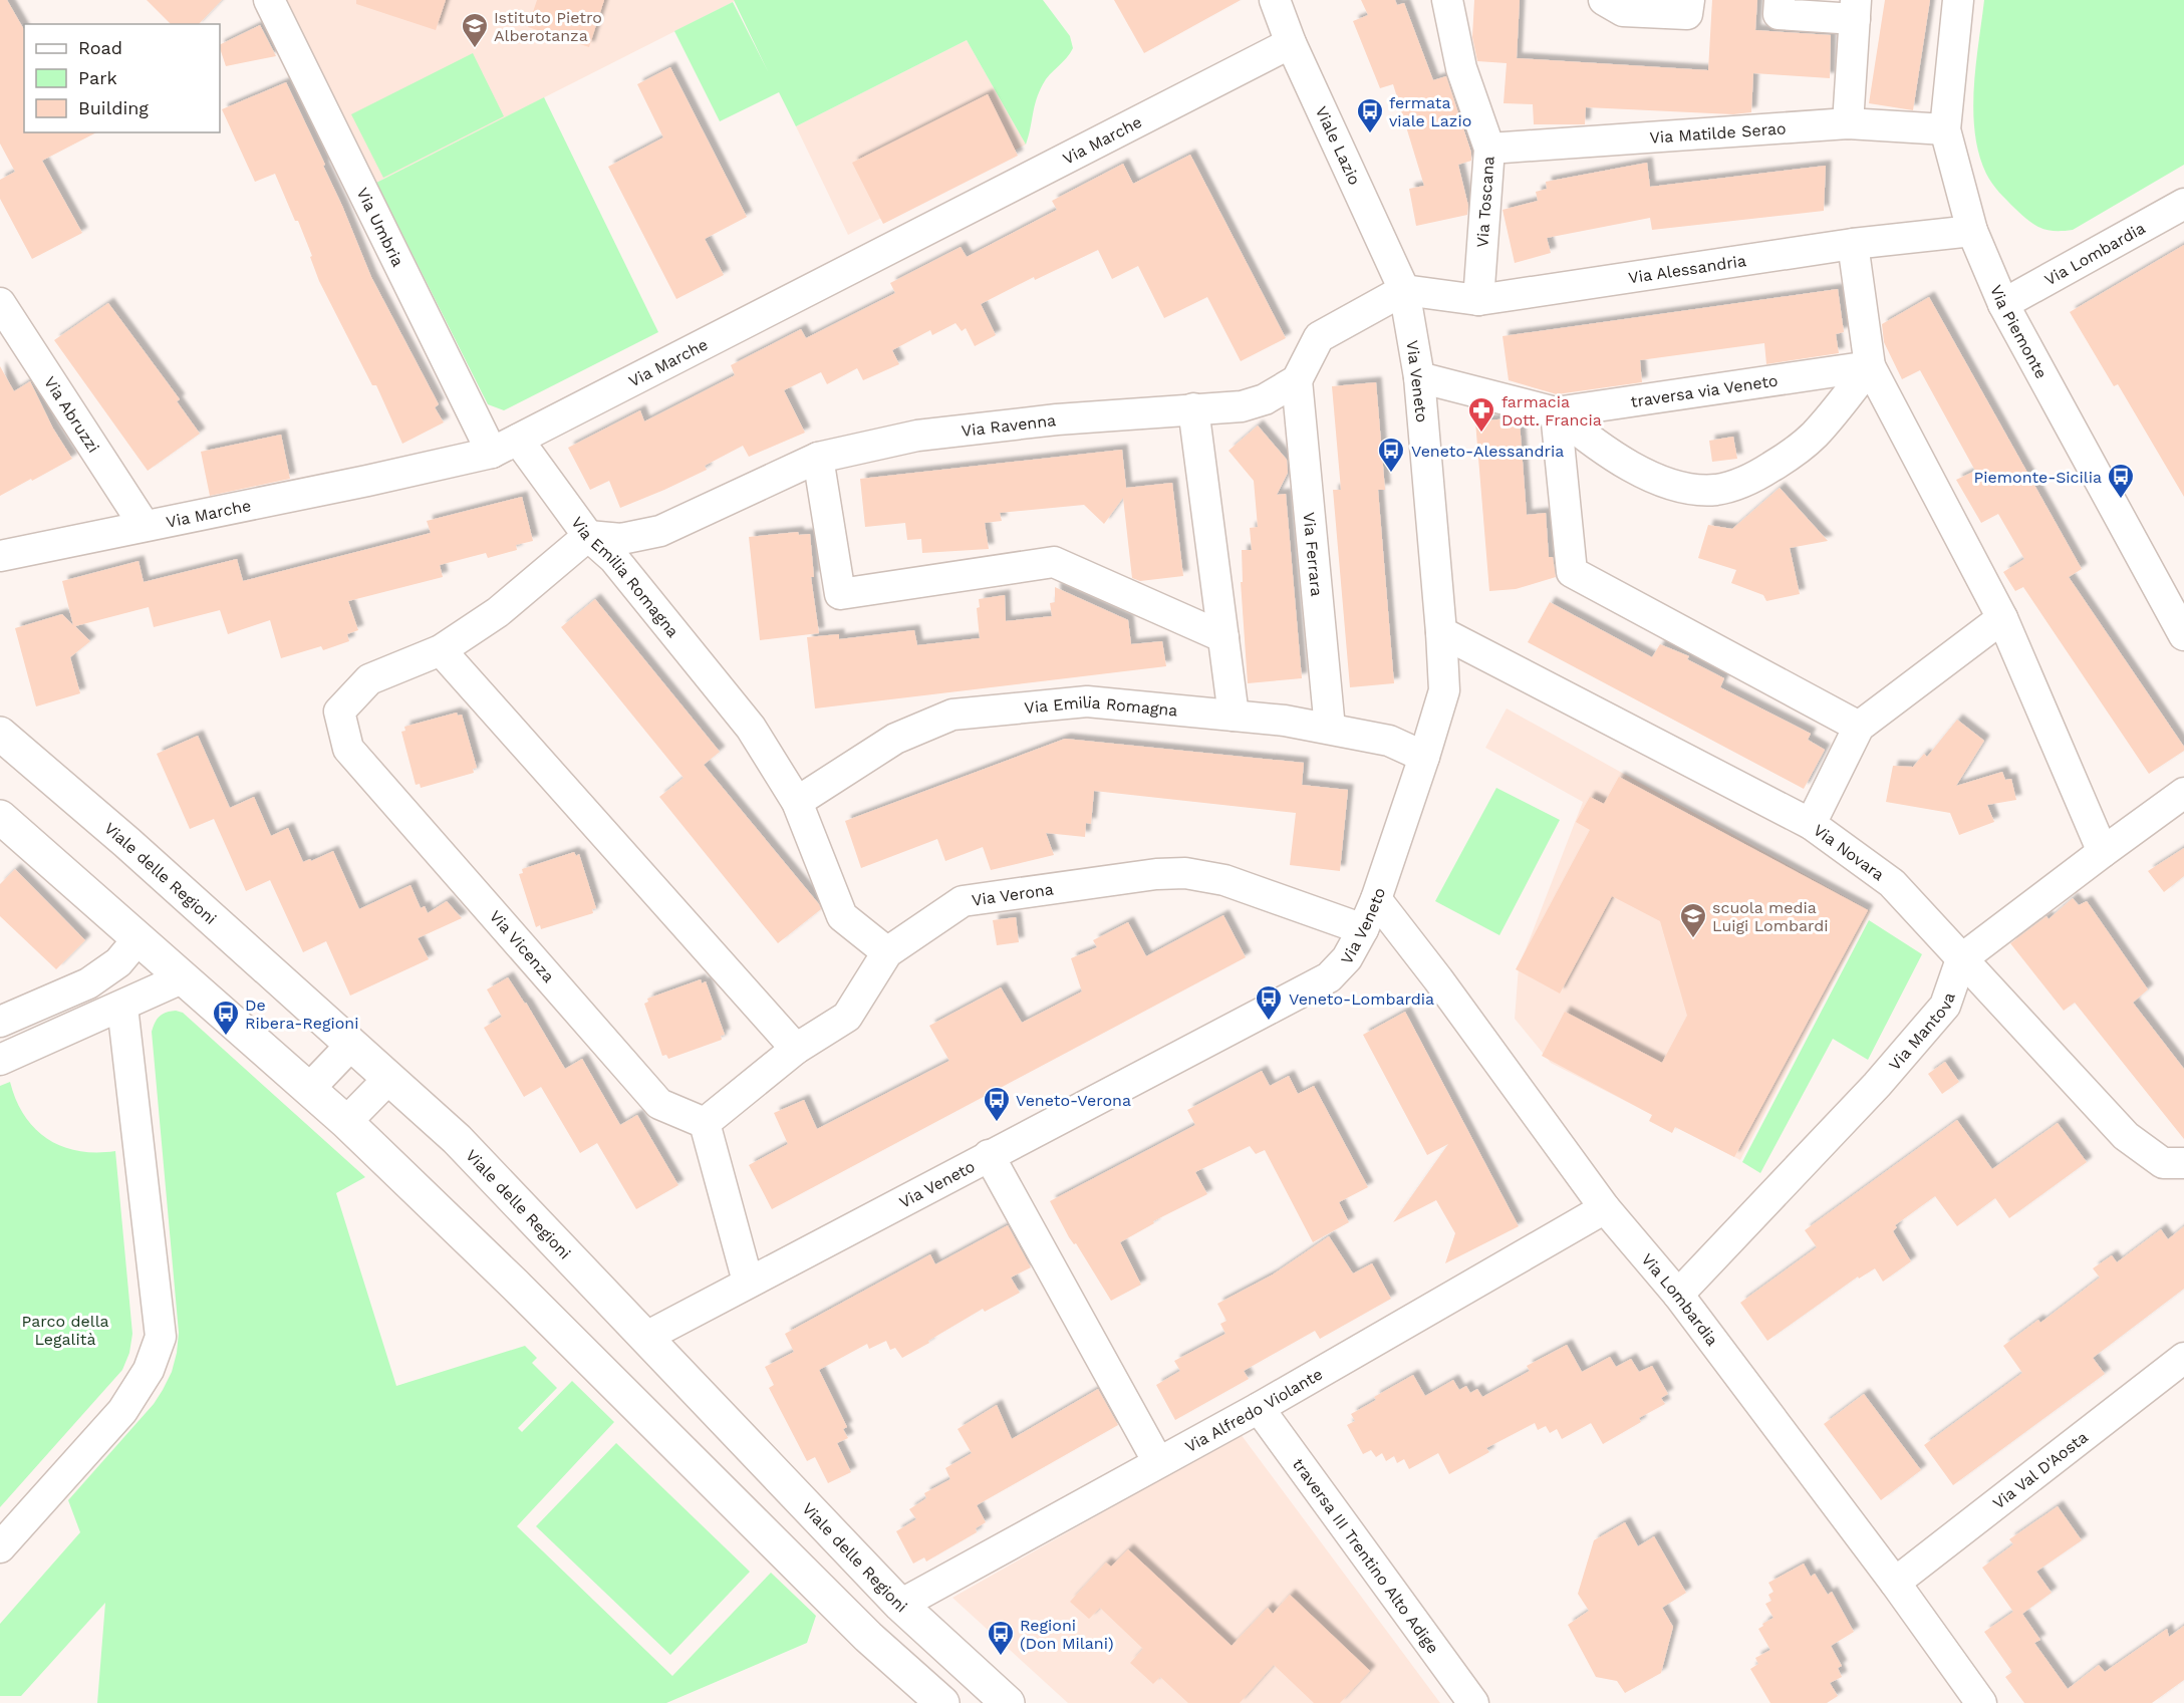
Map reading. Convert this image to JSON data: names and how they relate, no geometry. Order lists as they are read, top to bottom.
{
  "streets": {
    "street": [
      "Via Matilde Serao",
      "Via Marche",
      "Viale Lazio",
      "Via Toscana",
      "Via Umbria",
      "Via Lombardia",
      "Via Alessandria",
      "Via Piemonte",
      "Via Veneto",
      "traversa via Veneto",
      "Via Abruzzi",
      "Via Ravenna",
      "Via Ferrara",
      "Via Emilia Romagna",
      "Via Novara",
      "Viale delle Regioni",
      "Via Verona",
      "Via Vicenza",
      "Via Mantova",
      "Via Alfredo Violante",
      "Via Val D'Aosta",
      "traversa III Trentino Alto Adige"
    ]
  },
  "crossings": [
    ["Via Matilde Serao", "Via Toscana"],
    ["Via Matilde Serao", "Via Piemonte"],
    ["Via Marche", "Viale Lazio"],
    ["Via Marche", "Via Umbria"],
    ["Via Marche", "Via Abruzzi"],
    ["Via Marche", "Via Emilia Romagna"],
    ["Viale Lazio", "Via Alessandria"],
    ["Viale Lazio", "Via Veneto"],
    ["Via Toscana", "Via Alessandria"],
    ["Via Umbria", "Via Emilia Romagna"],
    ["Via Lombardia", "Via Piemonte"],
    ["Via Lombardia", "Via Veneto"],
    ["Via Lombardia", "Via Mantova"],
    ["Via Lombardia", "Via Alfredo Violante"],
    ["Via Lombardia", "Via Val D'Aosta"],
    ["Via Alessandria", "Via Piemonte"],
    ["Via Alessandria", "Via Veneto"],
    ["Via Veneto", "traversa via Veneto"],
    ["Via Veneto", "Via Emilia Romagna"],
    ["Via Veneto", "Via Novara"],
    ["Via Veneto", "Viale delle Regioni"],
    ["Via Veneto", "Via Verona"],
    ["Via Ravenna", "Via Ferrara"],
    ["Via Ravenna", "Via Emilia Romagna"],
    ["Via Ravenna", "Via Vicenza"],
    ["Via Ferrara", "Via Emilia Romagna"],
    ["Via Emilia Romagna", "Via Verona"],
    ["Via Emilia Romagna", "Via Vicenza"],
    ["Via Novara", "Via Mantova"],
    ["Viale delle Regioni", "Via Alfredo Violante"],
    ["Via Verona", "Via Vicenza"],
    ["Via Alfredo Violante", "traversa III Trentino Alto Adige"]
  ],
  "parks": ["Parco della Legalità"],
  "places": {
    "school or university": ["Istituto Pietro Alberotanza", "scuola media Luigi Lombardi"],
    "bus stop": [
      "fermata viale Lazio",
      "Veneto-Alessandria",
      "Piemonte-Sicilia",
      "Veneto-Lombardia",
      "De Ribera-Regioni",
      "Veneto-Verona",
      "Regioni (Don Milani)"
    ],
    "pharmacy": ["farmacia Dott. Francia"]
  },
  "legend": ["Road", "Park", "Building"]
}
